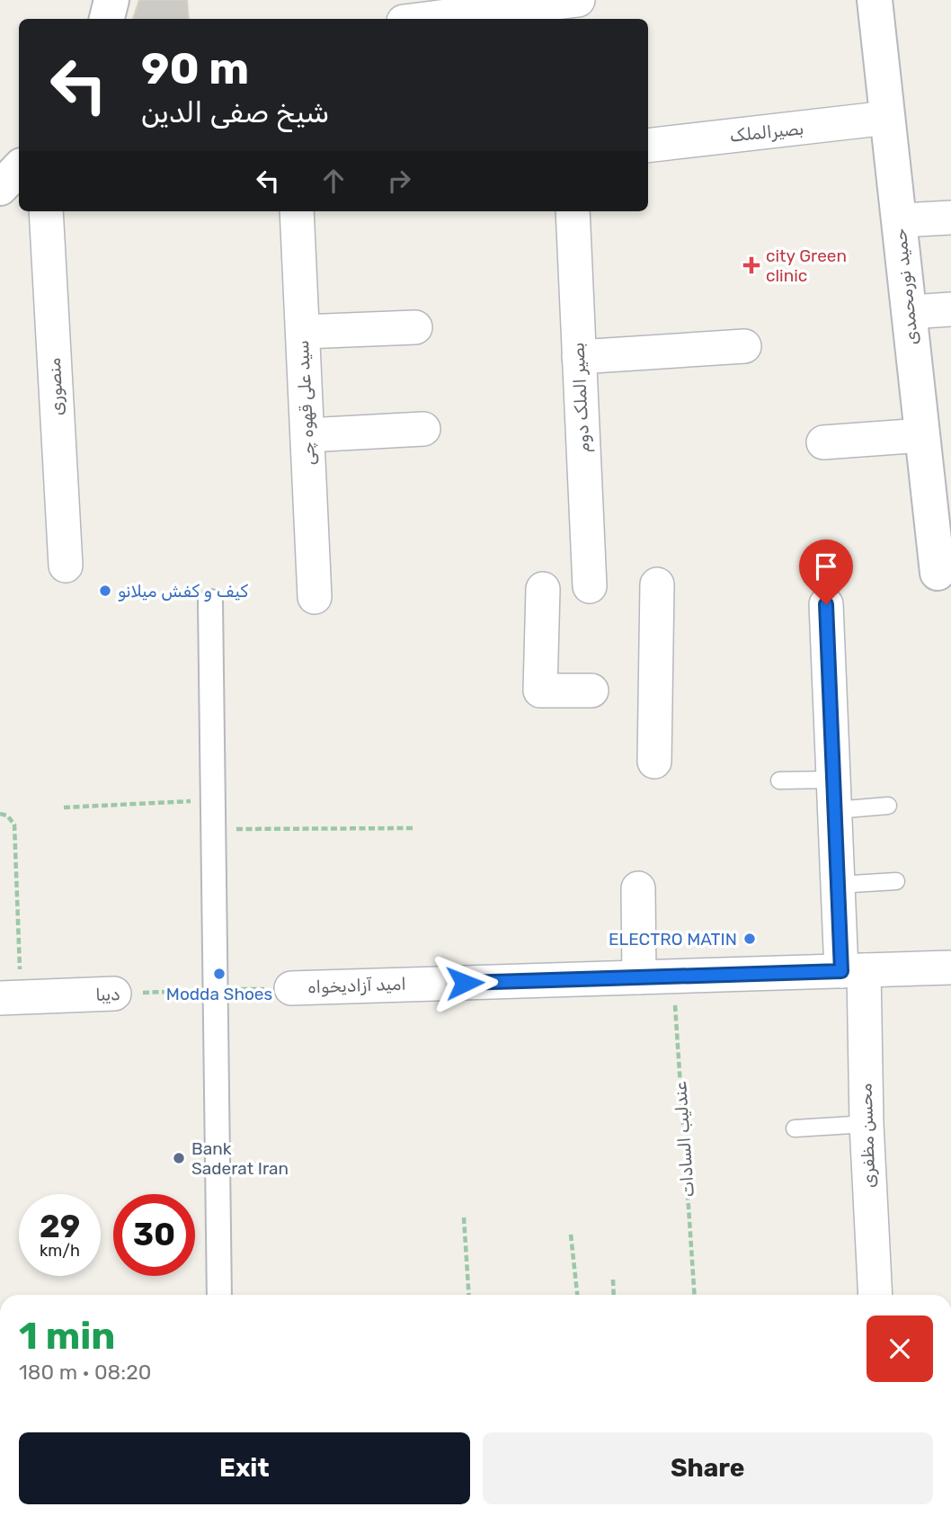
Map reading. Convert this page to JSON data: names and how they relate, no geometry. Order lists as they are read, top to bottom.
{
  "streets": {
    "street": [
      "بصیرالملک",
      "حمید نورمحمدی",
      "منصوری",
      "بصیر الملک دوم",
      "سید علی قهوه چی",
      "امید آزادیخواه",
      "دیبا",
      "محسن مظفری"
    ],
    "path": ["عندلیب السادات"]
  },
  "crossings": [
    ["بصیرالملک", "حمید نورمحمدی"],
    ["امید آزادیخواه", "دیبا"],
    ["امید آزادیخواه", "محسن مظفری"],
    ["امید آزادیخواه", "عندلیب السادات"]
  ],
  "places": {
    "health": ["city Green clinic"],
    "other": [
      "کیف و کفش میلانو",
      "ELECTRO MATIN",
      "Modda Shoes",
      "Bank Saderat Iran"
    ]
  },
  "page": {
    "turn": ["90 m", "شیخ صفی الدین"],
    "speed": "29 km/h",
    "limit": "30",
    "heading": ["1 min", "180 m · 08:20"],
    "buttons": ["Exit", "Share"]
  }
}
